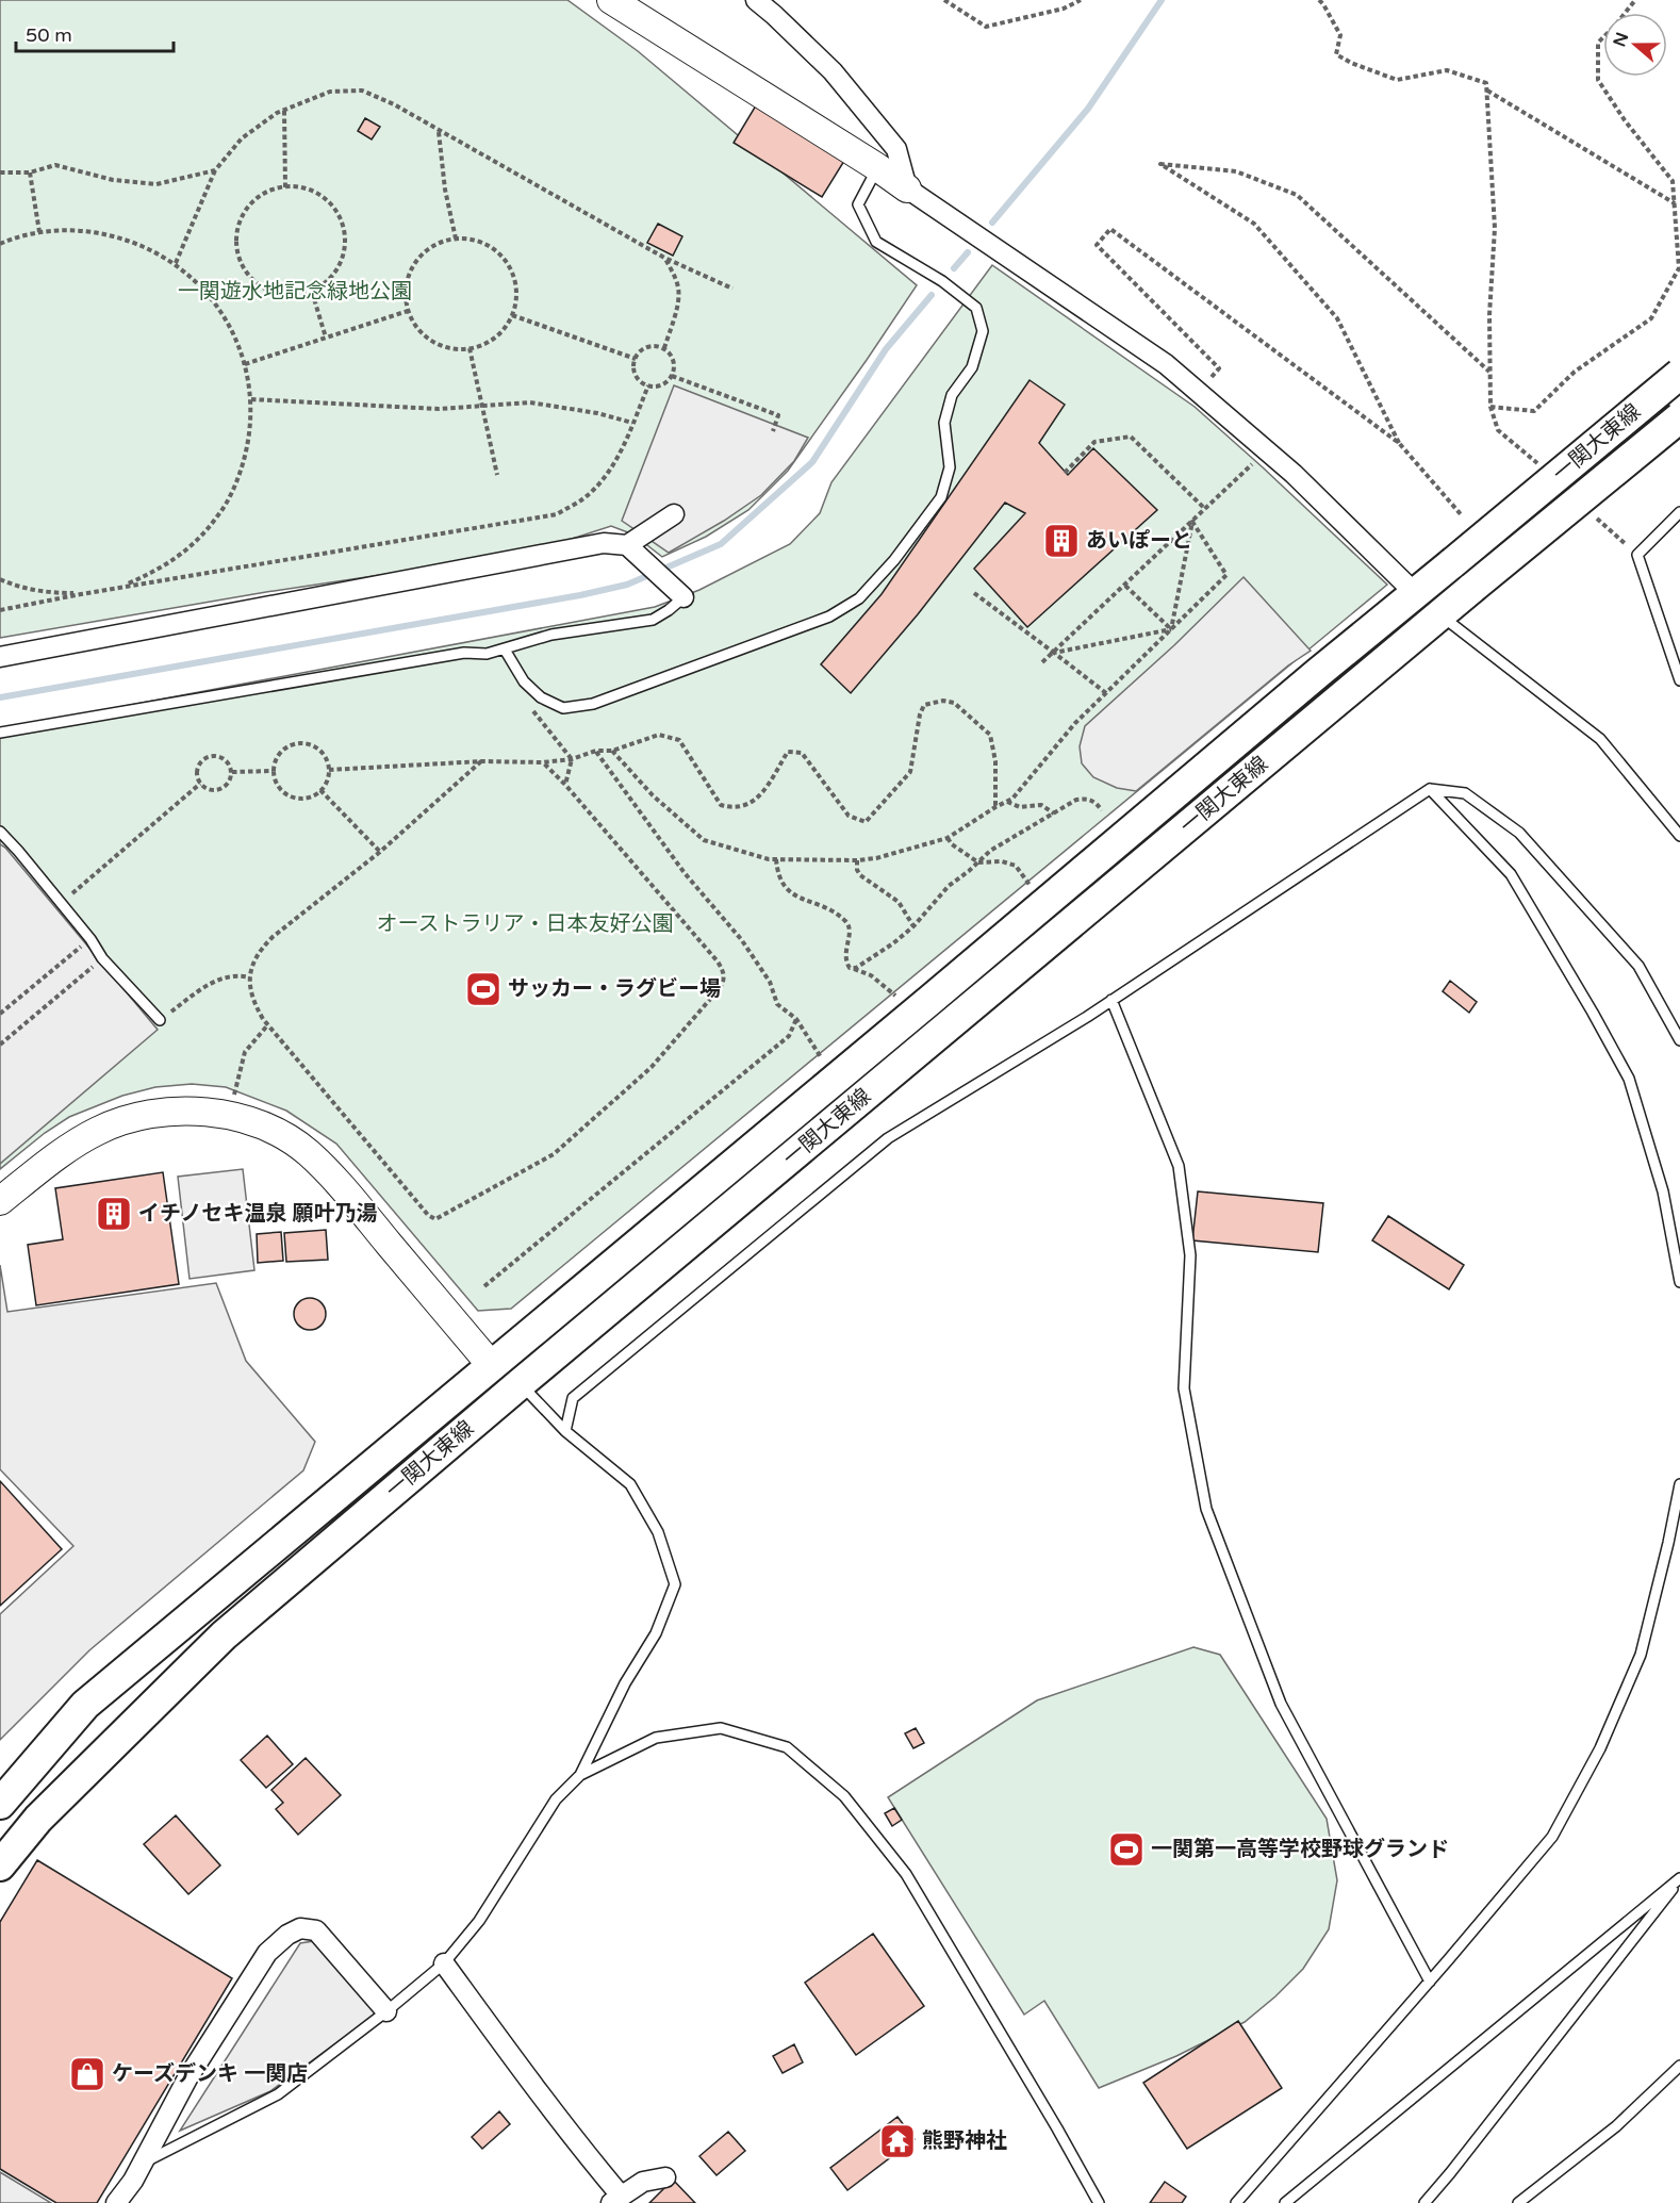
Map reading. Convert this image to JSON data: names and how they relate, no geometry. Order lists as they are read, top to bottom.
{
  "streets": {
    "main road": ["一関大東線"]
  },
  "parks": ["一関遊水地記念緑地公園", "オーストラリア・日本友好公園"],
  "places": {
    "building": ["あいぽーと", "イチノセキ温泉 願叶乃湯"],
    "sports": ["サッカー・ラグビー場", "一関第一高等学校野球グランド"],
    "shop": ["ケーズデンキ 一関店"],
    "temple": ["熊野神社"]
  },
  "scale_bar": "50 m",
  "north": "left"
}
